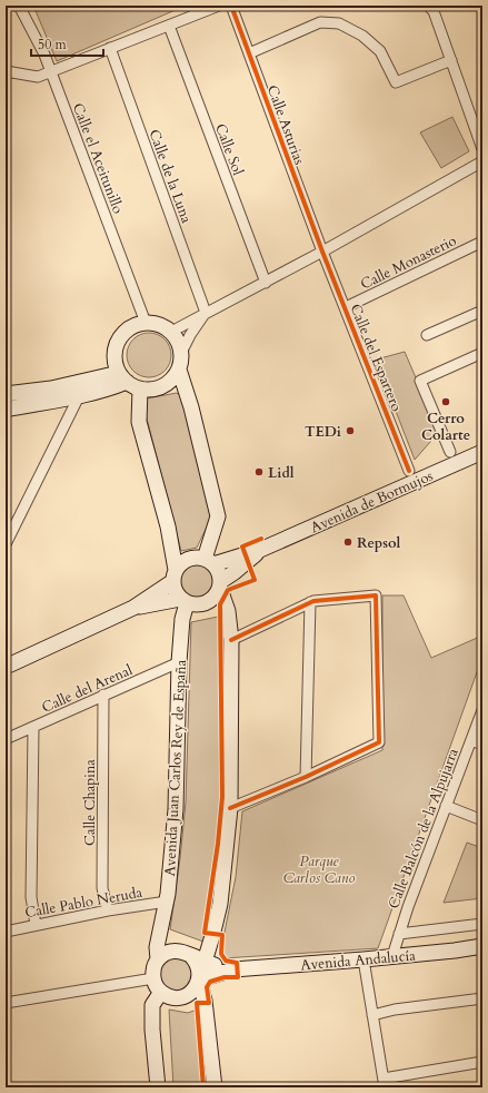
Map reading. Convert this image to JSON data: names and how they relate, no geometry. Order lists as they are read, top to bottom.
{
  "streets": {
    "street": [
      "Calle Asturias",
      "Calle Sol",
      "Calle el Aceitunillo",
      "Calle de la Luna",
      "Calle Monasterio",
      "Calle del Espartero",
      "Avenida de Bormujos",
      "Calle del Arenal",
      "Avenida Juan Carlos Rey de España",
      "Calle Chapina",
      "Calle Balcón de la Alpujarra",
      "Calle Pablo Neruda",
      "Avenida Andalucía"
    ]
  },
  "crossings": [
    ["Calle Asturias", "Calle del Espartero"],
    ["Calle Monasterio", "Calle del Espartero"],
    ["Avenida de Bormujos", "Avenida Juan Carlos Rey de España"],
    ["Calle del Arenal", "Avenida Juan Carlos Rey de España"],
    ["Calle del Arenal", "Calle Chapina"],
    ["Avenida Juan Carlos Rey de España", "Calle Pablo Neruda"],
    ["Calle Chapina", "Calle Pablo Neruda"],
    ["Calle Balcón de la Alpujarra", "Avenida Andalucía"]
  ],
  "parks": ["Parque Carlos Cano"],
  "places": [
    "Cerro Colarte",
    "TEDi",
    "Lidl",
    "Repsol"
  ],
  "scale_bar": "50 m"
}
